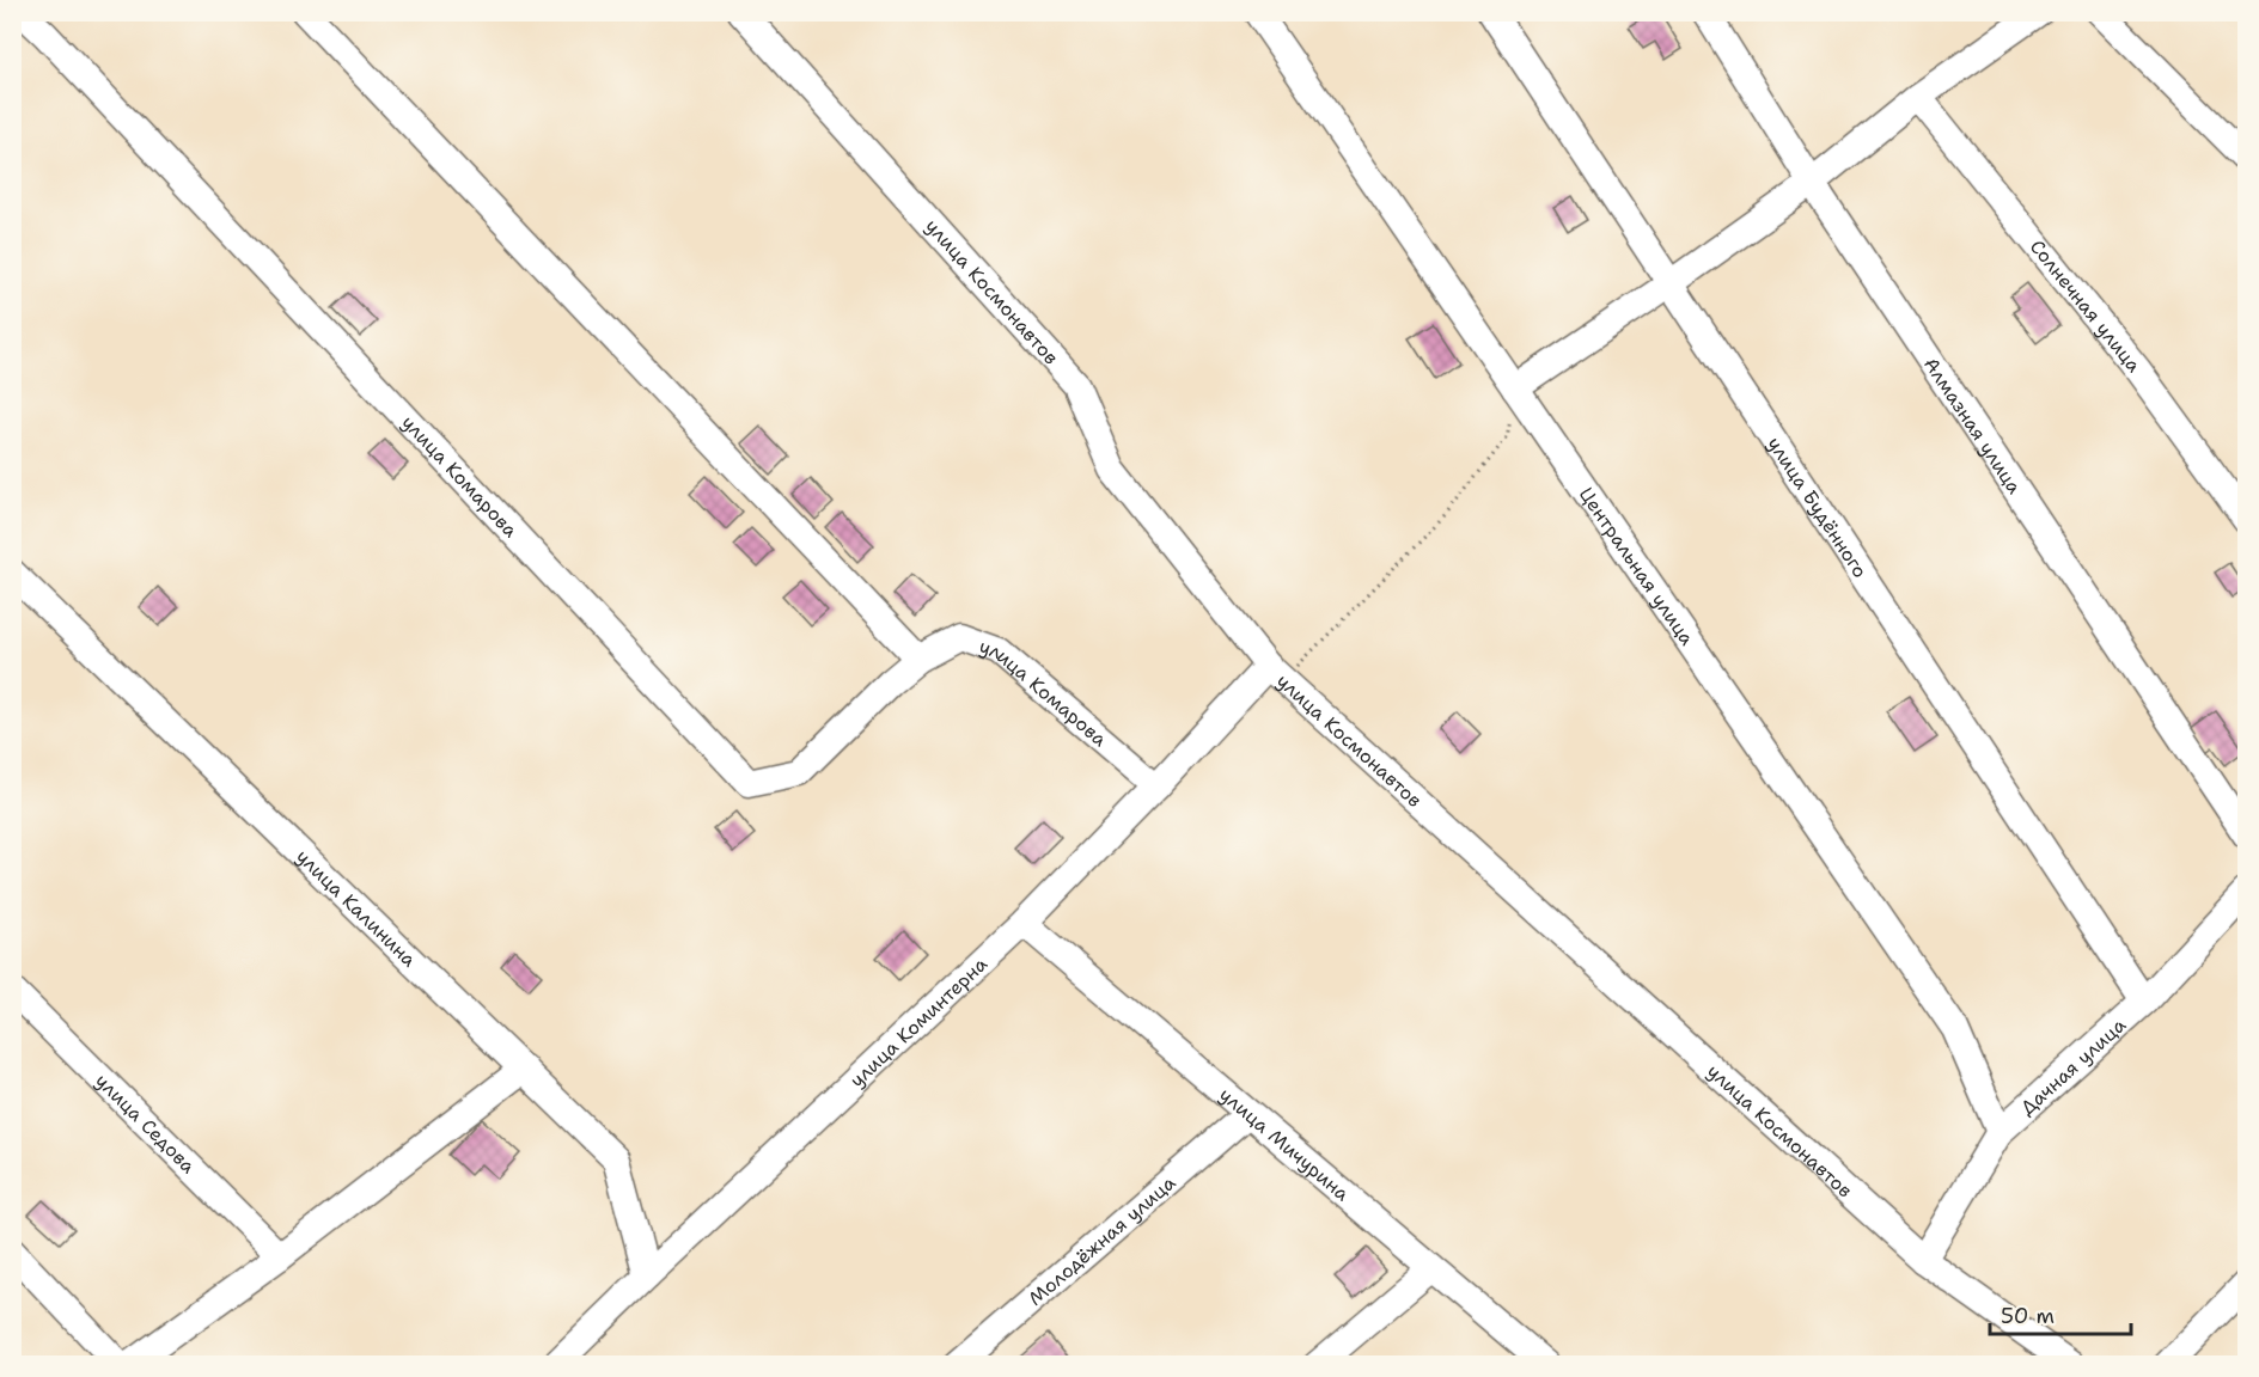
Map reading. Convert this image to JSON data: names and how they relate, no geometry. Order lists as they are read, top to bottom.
{
  "streets": {
    "street": [
      "улица Космонавтов",
      "Солнечная улица",
      "Алмазная улица",
      "улица Комарова",
      "улица Будённого",
      "Центральная улица",
      "улица Калинина",
      "улица Коминтерна",
      "Дачная улица",
      "улица Седова",
      "улица Мичурина",
      "Молодёжная улица"
    ]
  },
  "crossings": [
    ["улица Космонавтов", "улица Коминтерна"],
    ["улица Космонавтов", "Дачная улица"],
    ["улица Комарова", "улица Коминтерна"],
    ["улица Будённого", "Дачная улица"],
    ["Центральная улица", "Дачная улица"],
    ["улица Калинина", "улица Коминтерна"],
    ["улица Коминтерна", "улица Мичурина"],
    ["улица Мичурина", "Молодёжная улица"]
  ],
  "scale_bar": "50 m"
}
